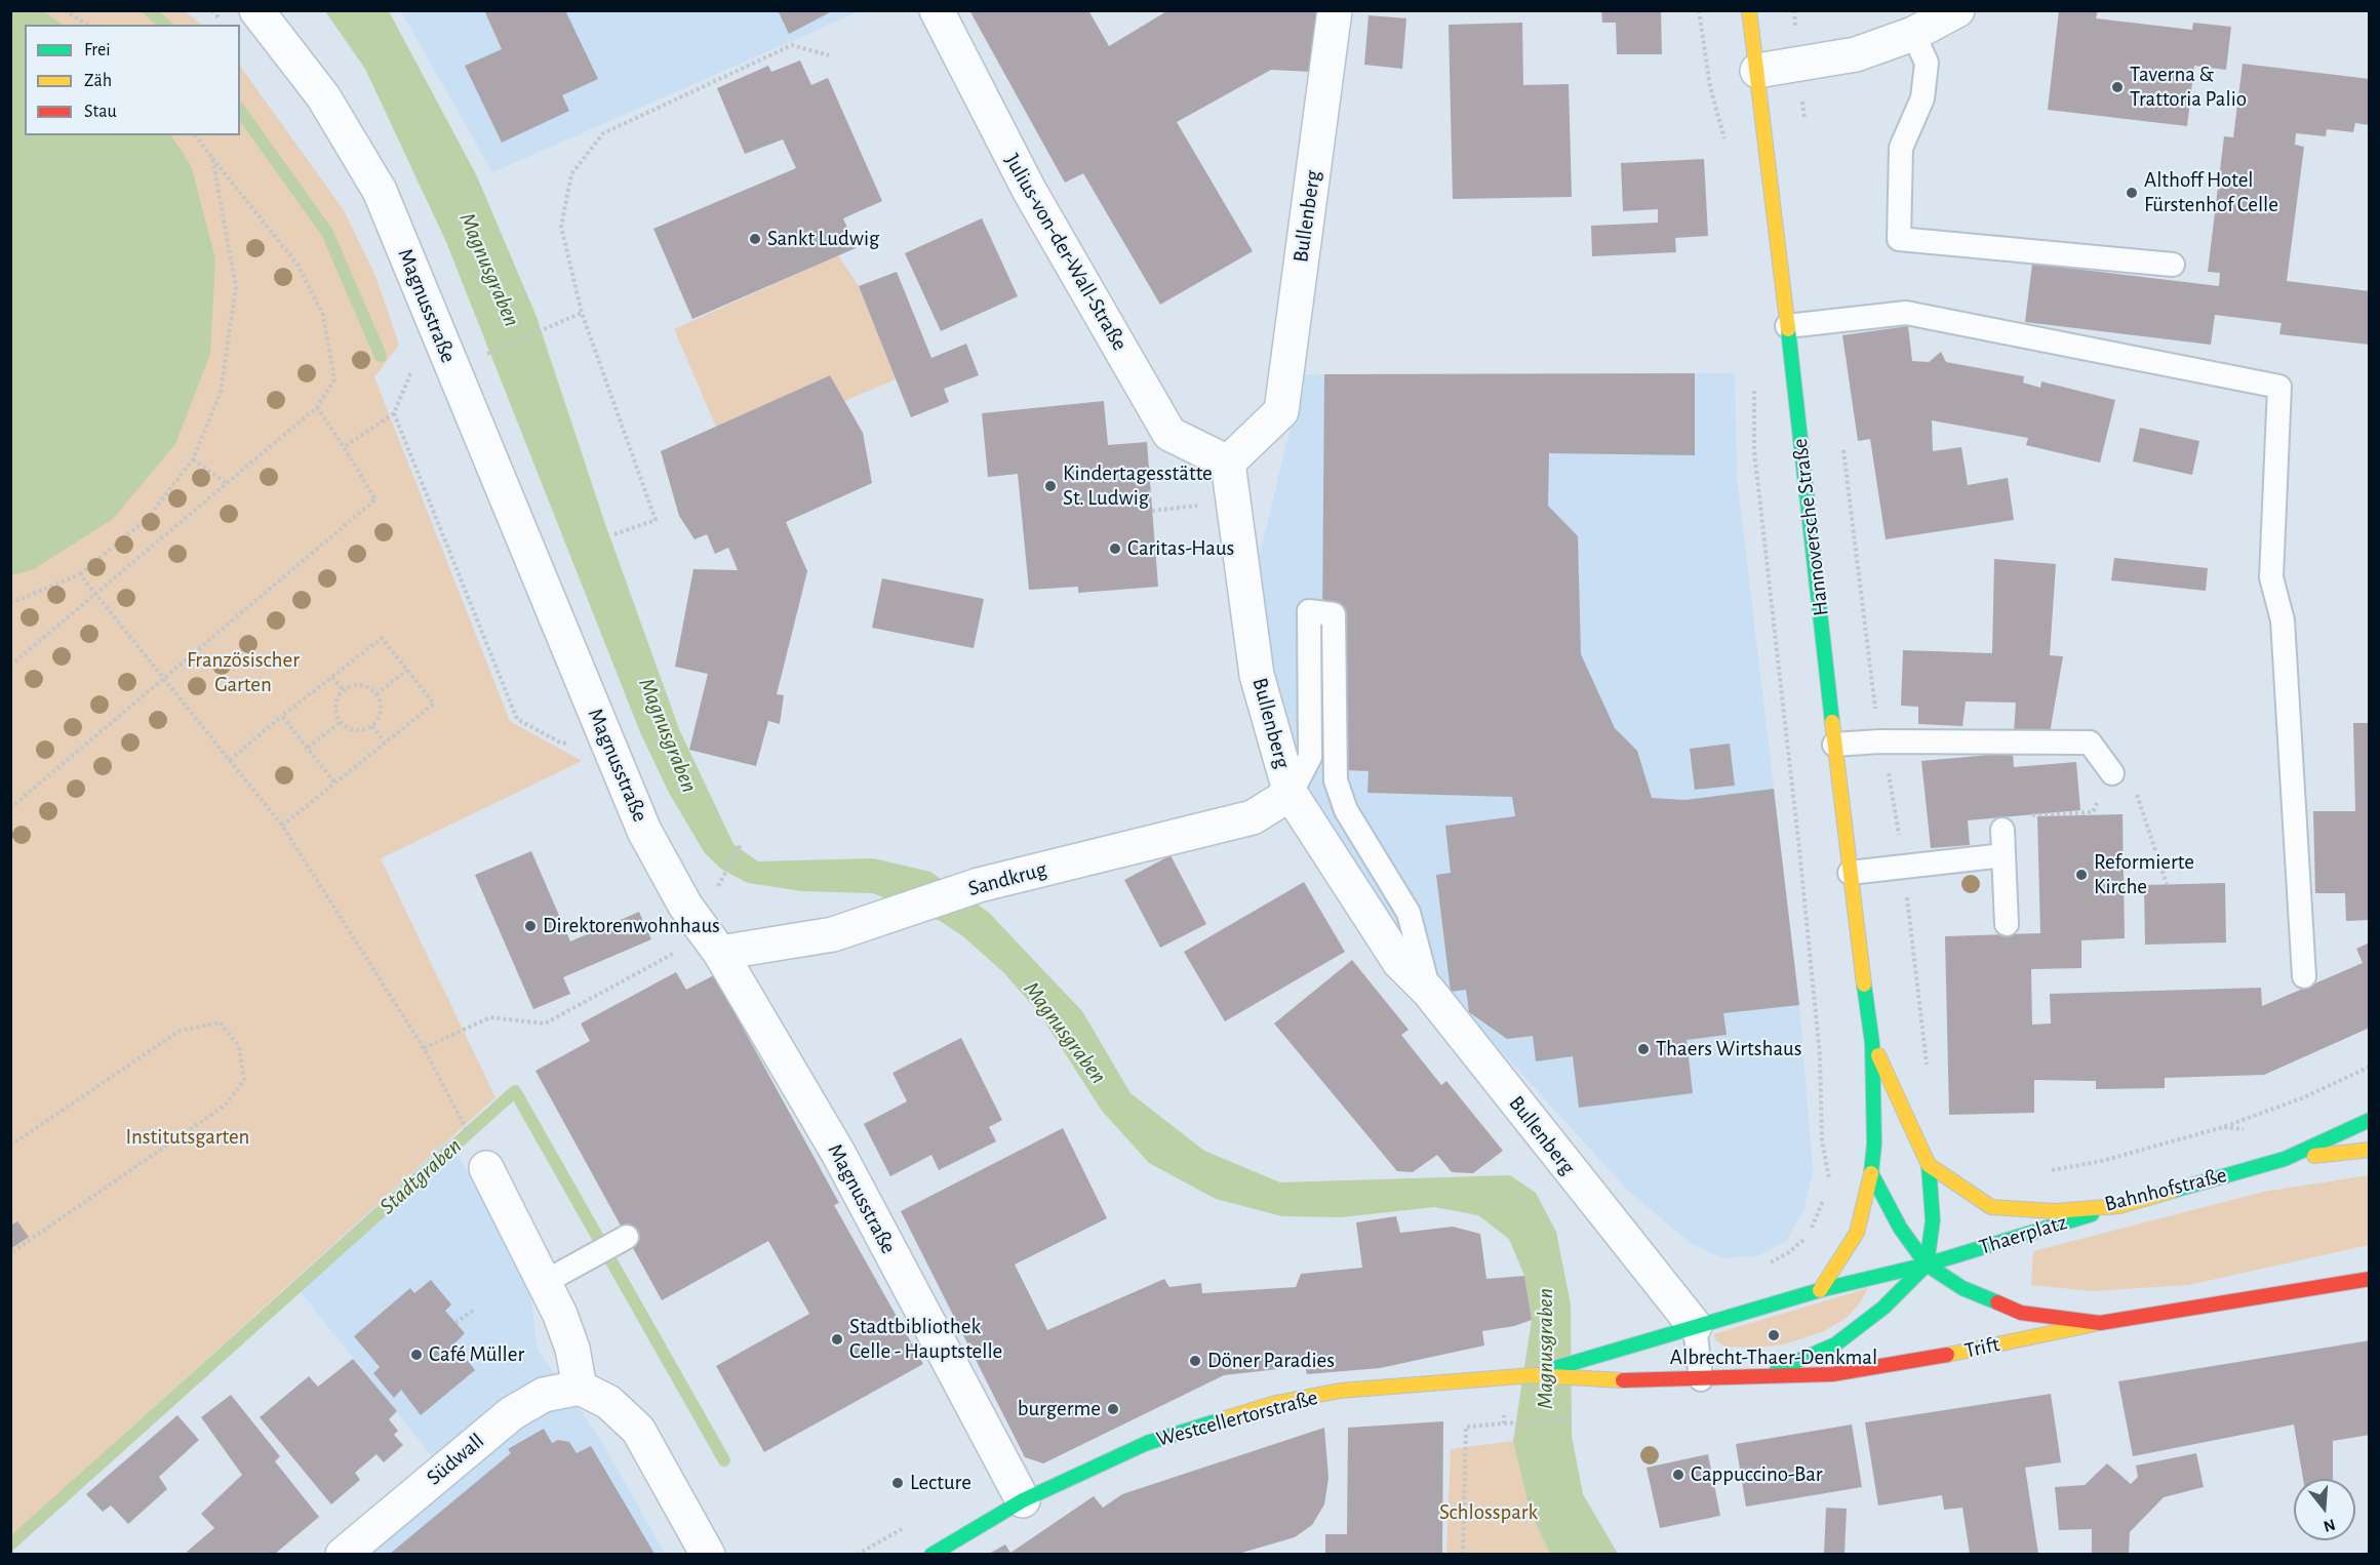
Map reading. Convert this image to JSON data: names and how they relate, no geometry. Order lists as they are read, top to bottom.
{
  "streets": {
    "main road": [
      "Hannoversche Straße",
      "Bahnhofstraße",
      "Thaerplatz",
      "Trift",
      "Westcellertorstraße"
    ],
    "street": [
      "Bullenberg",
      "Julius-von-der-Wall-Straße",
      "Magnusstraße",
      "Sandkrug",
      "Südwall"
    ]
  },
  "crossings": [
    ["Bullenberg", "Julius-von-der-Wall-Straße"],
    ["Bullenberg", "Sandkrug"],
    ["Bullenberg", "Thaerplatz"],
    ["Magnusstraße", "Sandkrug"],
    ["Magnusstraße", "Westcellertorstraße"],
    ["Hannoversche Straße", "Bahnhofstraße"],
    ["Bahnhofstraße", "Thaerplatz"],
    ["Thaerplatz", "Trift"],
    ["Thaerplatz", "Westcellertorstraße"],
    ["Trift", "Westcellertorstraße"]
  ],
  "water": ["Magnusgraben", "Stadtgraben"],
  "parks": ["Französischer Garten", "Institutsgarten", "Schlosspark"],
  "places": [
    "Taverna & Trattoria Palio",
    "Althoff Hotel Fürstenhof Celle",
    "Sankt Ludwig",
    "Kindertagesstätte St. Ludwig",
    "Caritas-Haus",
    "Reformierte Kirche",
    "Direktorenwohnhaus",
    "Thaers Wirtshaus",
    "Albrecht-Thaer-Denkmal",
    "Stadtbibliothek Celle - Hauptstelle",
    "Café Müller",
    "Döner Paradies",
    "burgerme",
    "Cappuccino-Bar",
    "Lecture"
  ],
  "legend": ["Frei", "Zäh", "Stau"],
  "north": "bottom"
}
